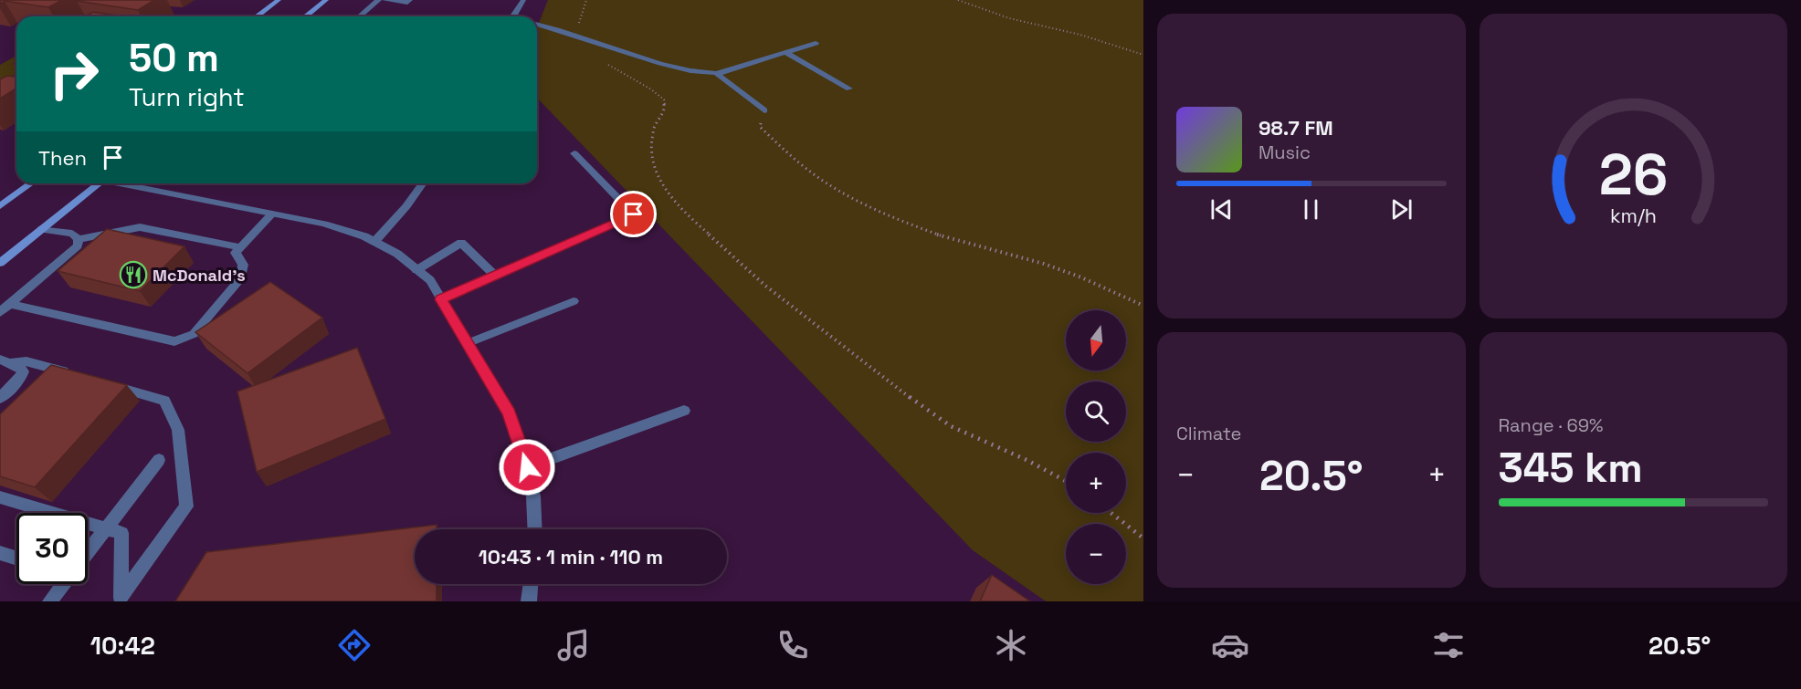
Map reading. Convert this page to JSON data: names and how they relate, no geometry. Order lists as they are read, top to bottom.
{
  "places": {
    "restaurant": ["McDonald's"]
  },
  "north": "bottom",
  "page": {
    "turn": ["50 m", "Turn right"],
    "song": ["98.7 FM", "Music"],
    "then": "Then",
    "map_buttons": ["+", "−"],
    "tile": [
      "Climate",
      ["Range · 69%", "345 km"]
    ],
    "heat": ["−", "20.5°", "+"],
    "limit": "30",
    "trip": "10:43 · 1 min · 110 m",
    "tabs": ["10:42", "20.5°"],
    "gauge": ["26", "km/h"]
  }
}
